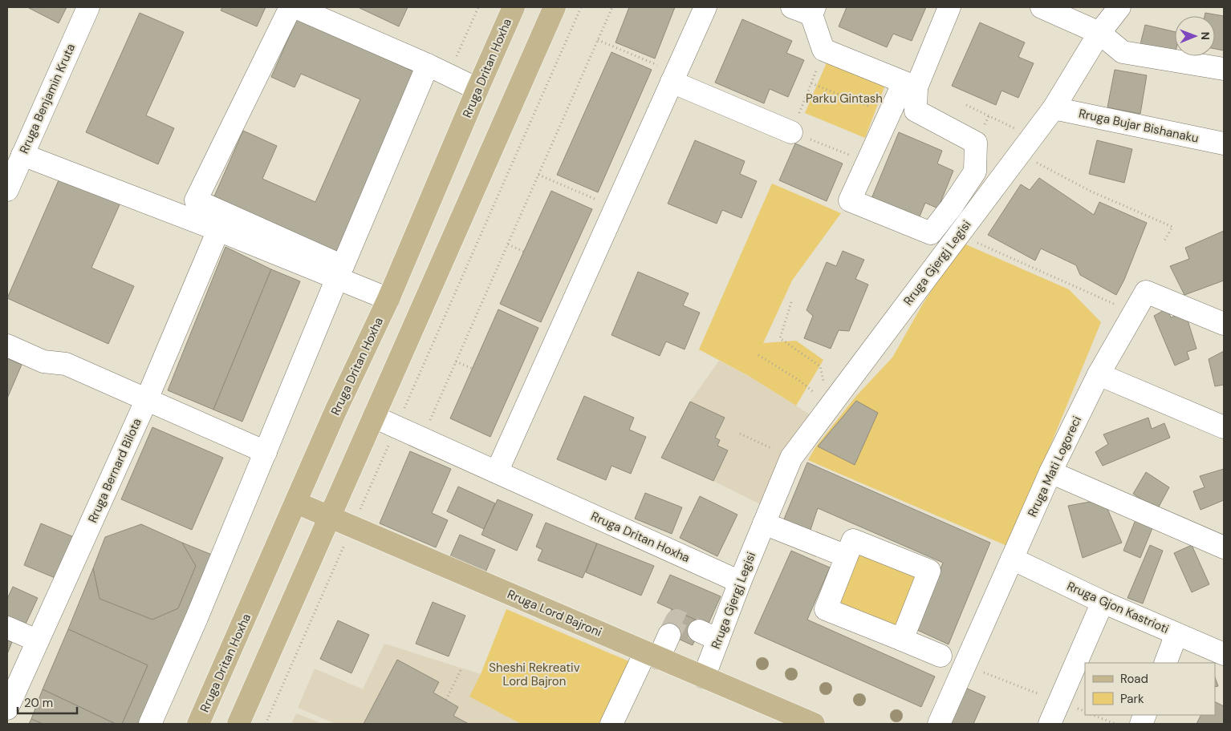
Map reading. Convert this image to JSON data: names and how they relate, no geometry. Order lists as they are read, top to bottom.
{
  "streets": {
    "main road": ["Rruga Dritan Hoxha", "Rruga Lord Bajroni"],
    "street": [
      "Rruga Benjamin Kruta",
      "Rruga Bujar Bishanaku",
      "Rruga Gjergj Legisi",
      "Rruga Mati Logoreci",
      "Rruga Bernard Bilota",
      "Rruga Gjon Kastrioti"
    ]
  },
  "crossings": [
    ["Rruga Dritan Hoxha", "Rruga Gjergj Legisi"],
    ["Rruga Dritan Hoxha", "Rruga Lord Bajroni"],
    ["Rruga Bujar Bishanaku", "Rruga Gjergj Legisi"],
    ["Rruga Gjergj Legisi", "Rruga Lord Bajroni"],
    ["Rruga Mati Logoreci", "Rruga Gjon Kastrioti"]
  ],
  "parks": ["Parku Gintash", "Sheshi Rekreativ Lord Bajron"],
  "legend": ["Road", "Park"],
  "scale_bar": "20 m",
  "north": "right"
}
